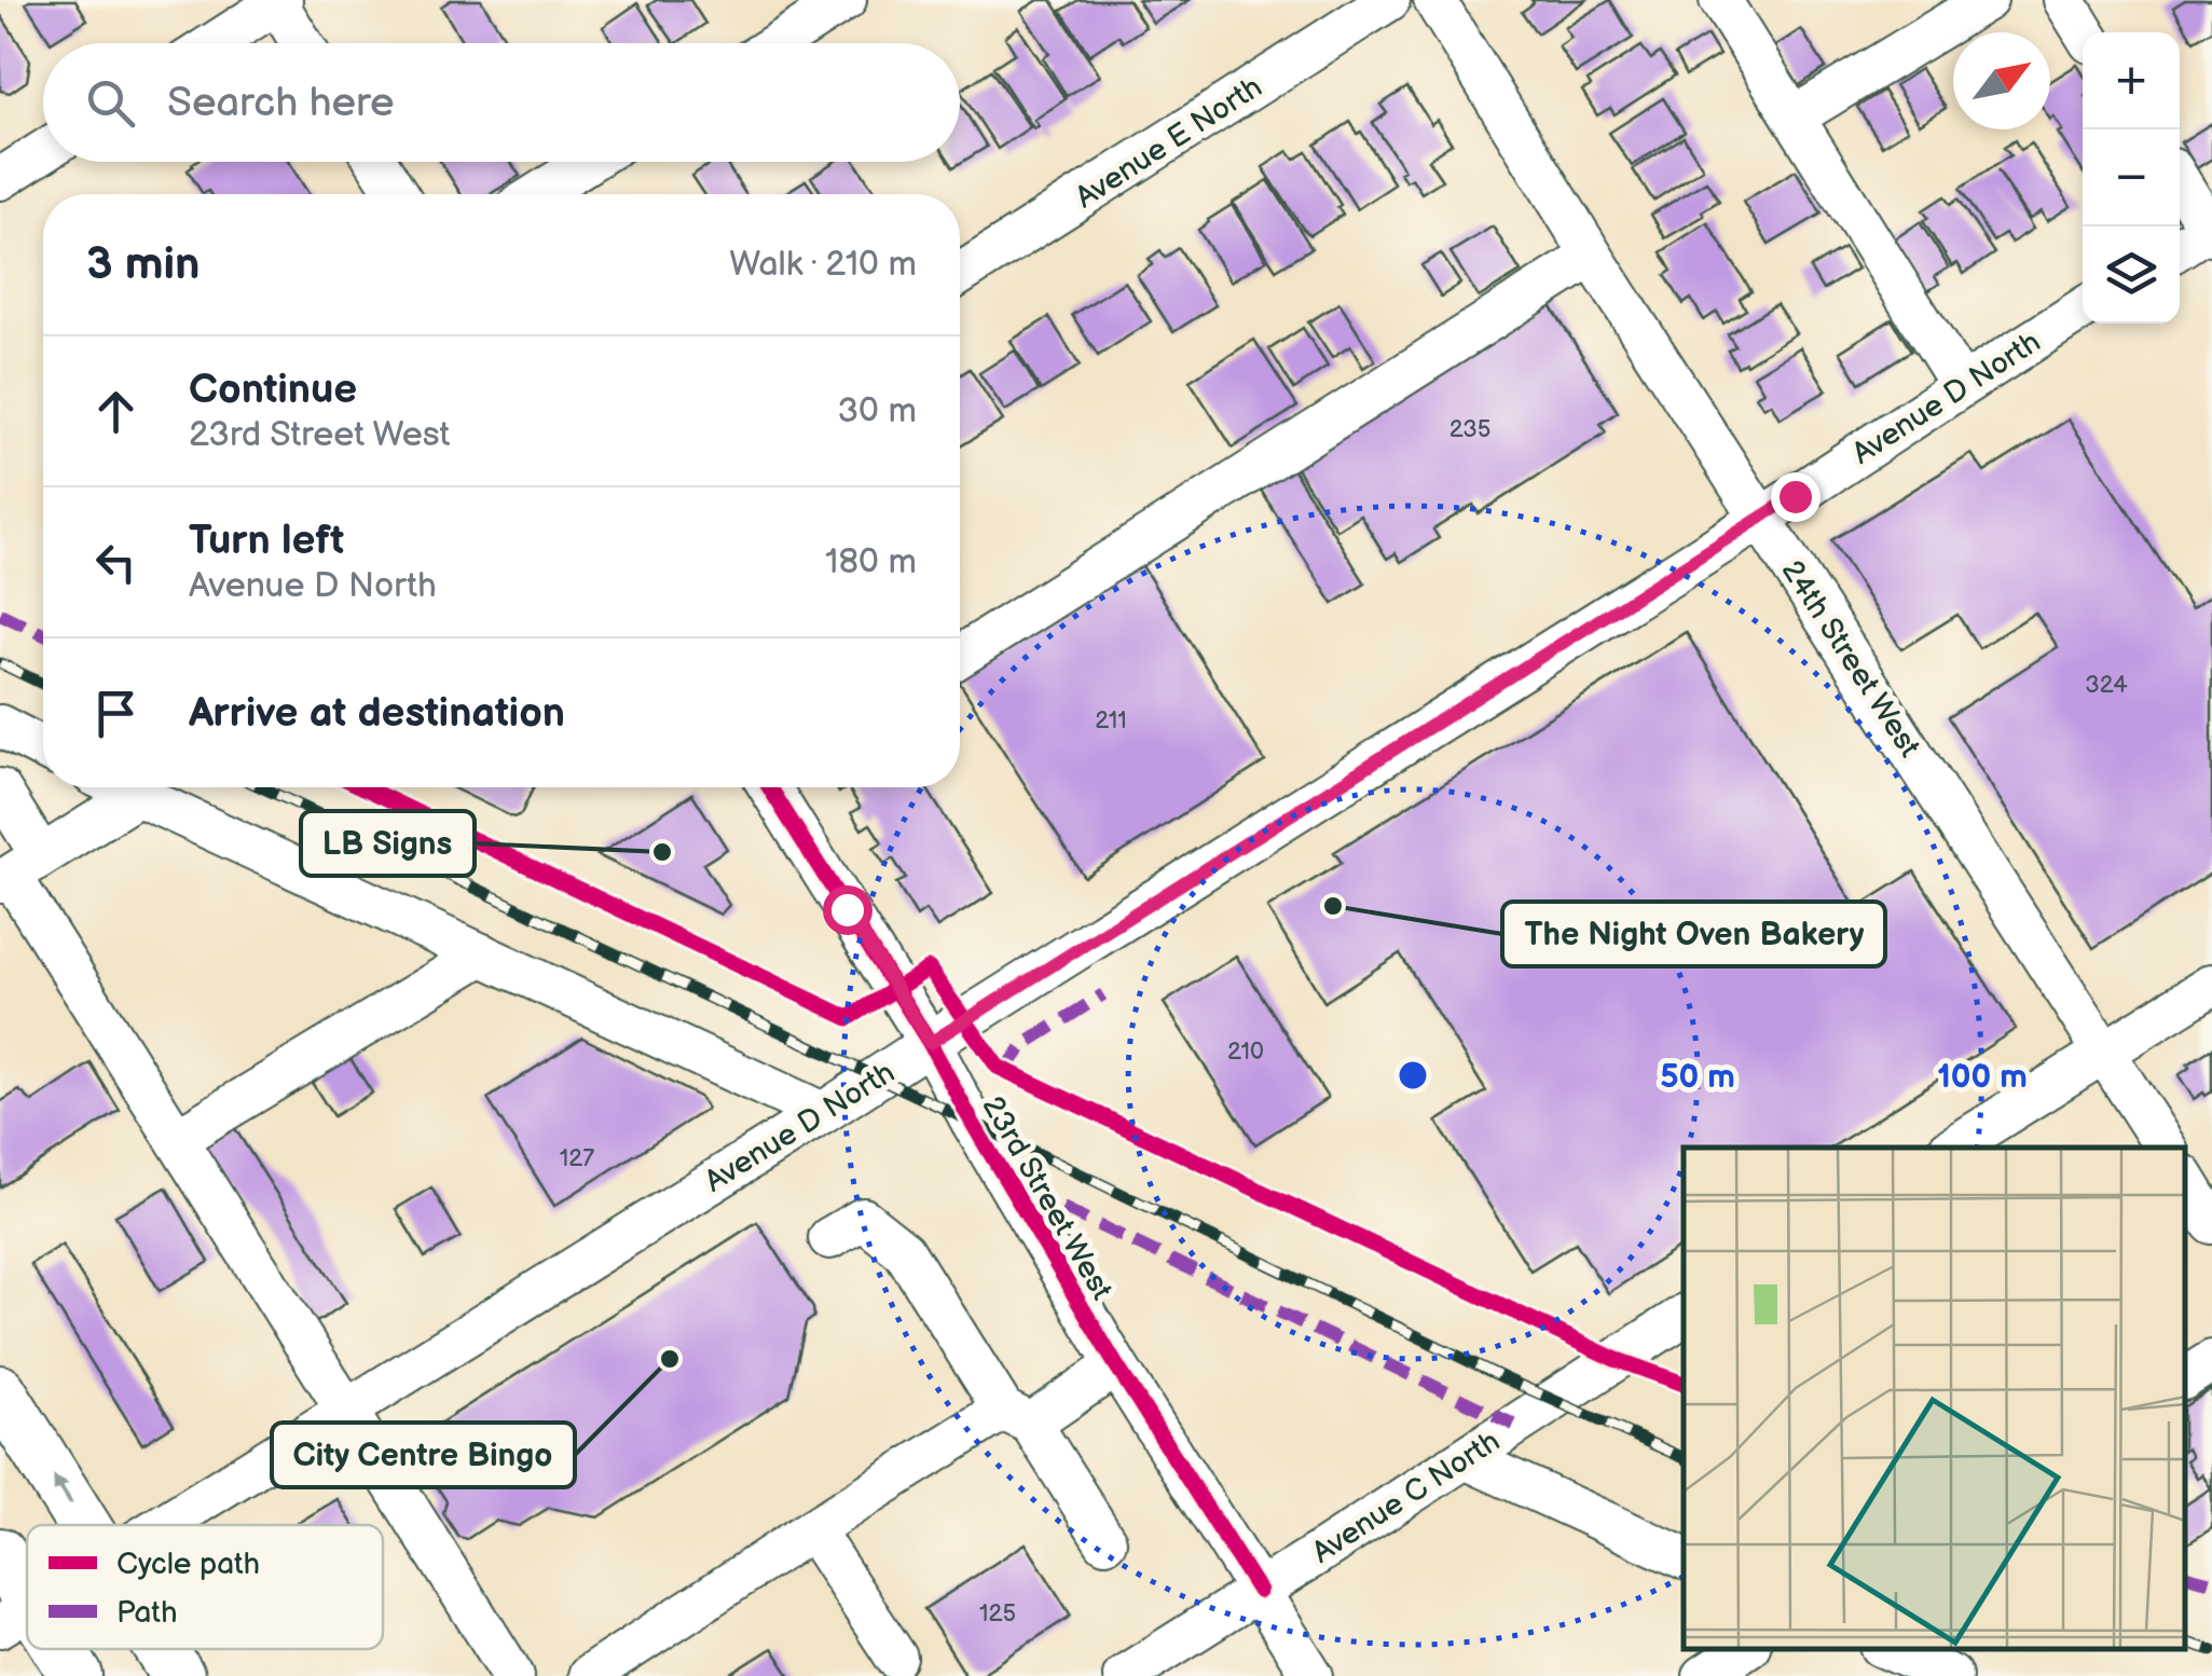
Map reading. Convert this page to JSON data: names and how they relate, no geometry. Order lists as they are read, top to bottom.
{
  "streets": {
    "street": [
      "Avenue E North",
      "Avenue D North",
      "24th Street West",
      "23rd Street West",
      "Avenue C North"
    ]
  },
  "crossings": [
    ["Avenue D North", "24th Street West"],
    ["Avenue D North", "23rd Street West"],
    ["23rd Street West", "Avenue C North"]
  ],
  "places": ["LB Signs", "The Night Oven Bakery", "City Centre Bingo"],
  "house_numbers": [
    "235",
    "324",
    "211",
    "210",
    "127",
    "125"
  ],
  "legend": ["Cycle path", "Path"],
  "north": "top right",
  "page": {
    "map_buttons": ["+", "−"],
    "search": "Search here",
    "heading": ["3 min", "Walk · 210 m"],
    "list": [
      ["Continue", "23rd Street West", "30 m"],
      ["Turn left", "Avenue D North", "180 m"],
      "Arrive at destination"
    ]
  },
  "rings": ["50 m", "100 m"]
}
